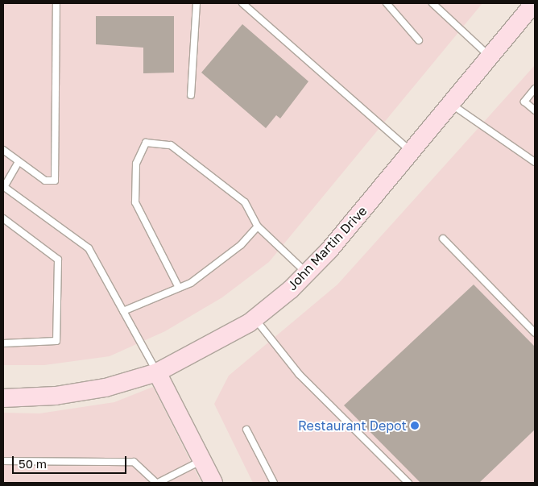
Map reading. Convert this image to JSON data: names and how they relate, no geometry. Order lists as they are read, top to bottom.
{
  "streets": {
    "street": ["John Martin Drive"]
  },
  "places": ["Restaurant Depot"],
  "scale_bar": "50 m"
}
